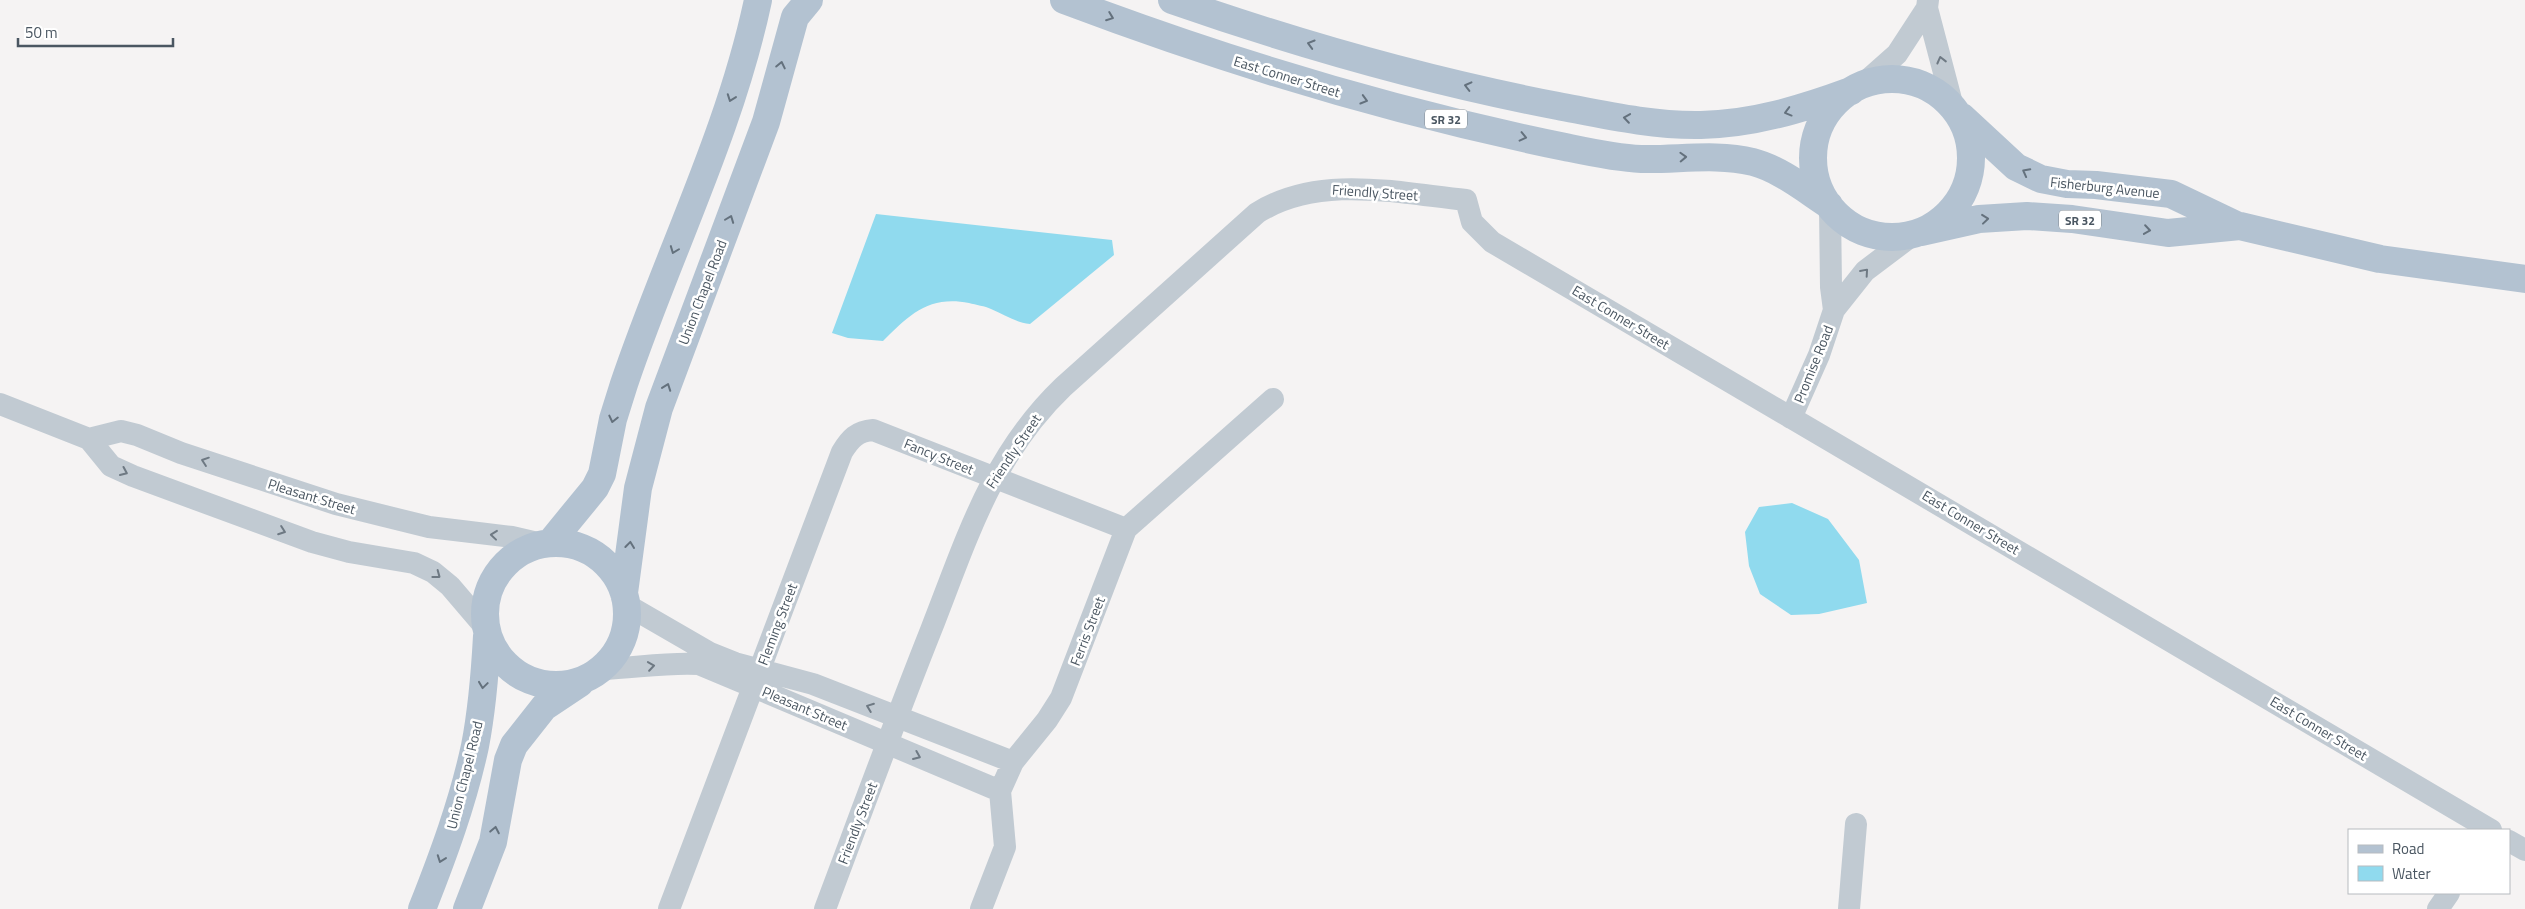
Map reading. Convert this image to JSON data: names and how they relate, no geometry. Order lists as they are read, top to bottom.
{
  "streets": {
    "main road": [
      "East Conner Street",
      "SR 32",
      "Fisherburg Avenue",
      "Union Chapel Road"
    ],
    "street": [
      "Friendly Street",
      "Promise Road",
      "Fancy Street",
      "Pleasant Street",
      "Fleming Street",
      "Ferris Street"
    ]
  },
  "crossings": [
    ["East Conner Street", "Fisherburg Avenue"],
    ["East Conner Street", "Friendly Street"],
    ["East Conner Street", "Promise Road"],
    ["Fisherburg Avenue", "Promise Road"],
    ["Friendly Street", "Fancy Street"],
    ["Friendly Street", "Pleasant Street"],
    ["Union Chapel Road", "Pleasant Street"],
    ["Fancy Street", "Fleming Street"],
    ["Fancy Street", "Ferris Street"],
    ["Pleasant Street", "Fleming Street"],
    ["Pleasant Street", "Ferris Street"]
  ],
  "legend": ["Road", "Water"],
  "scale_bar": "50 m"
}
